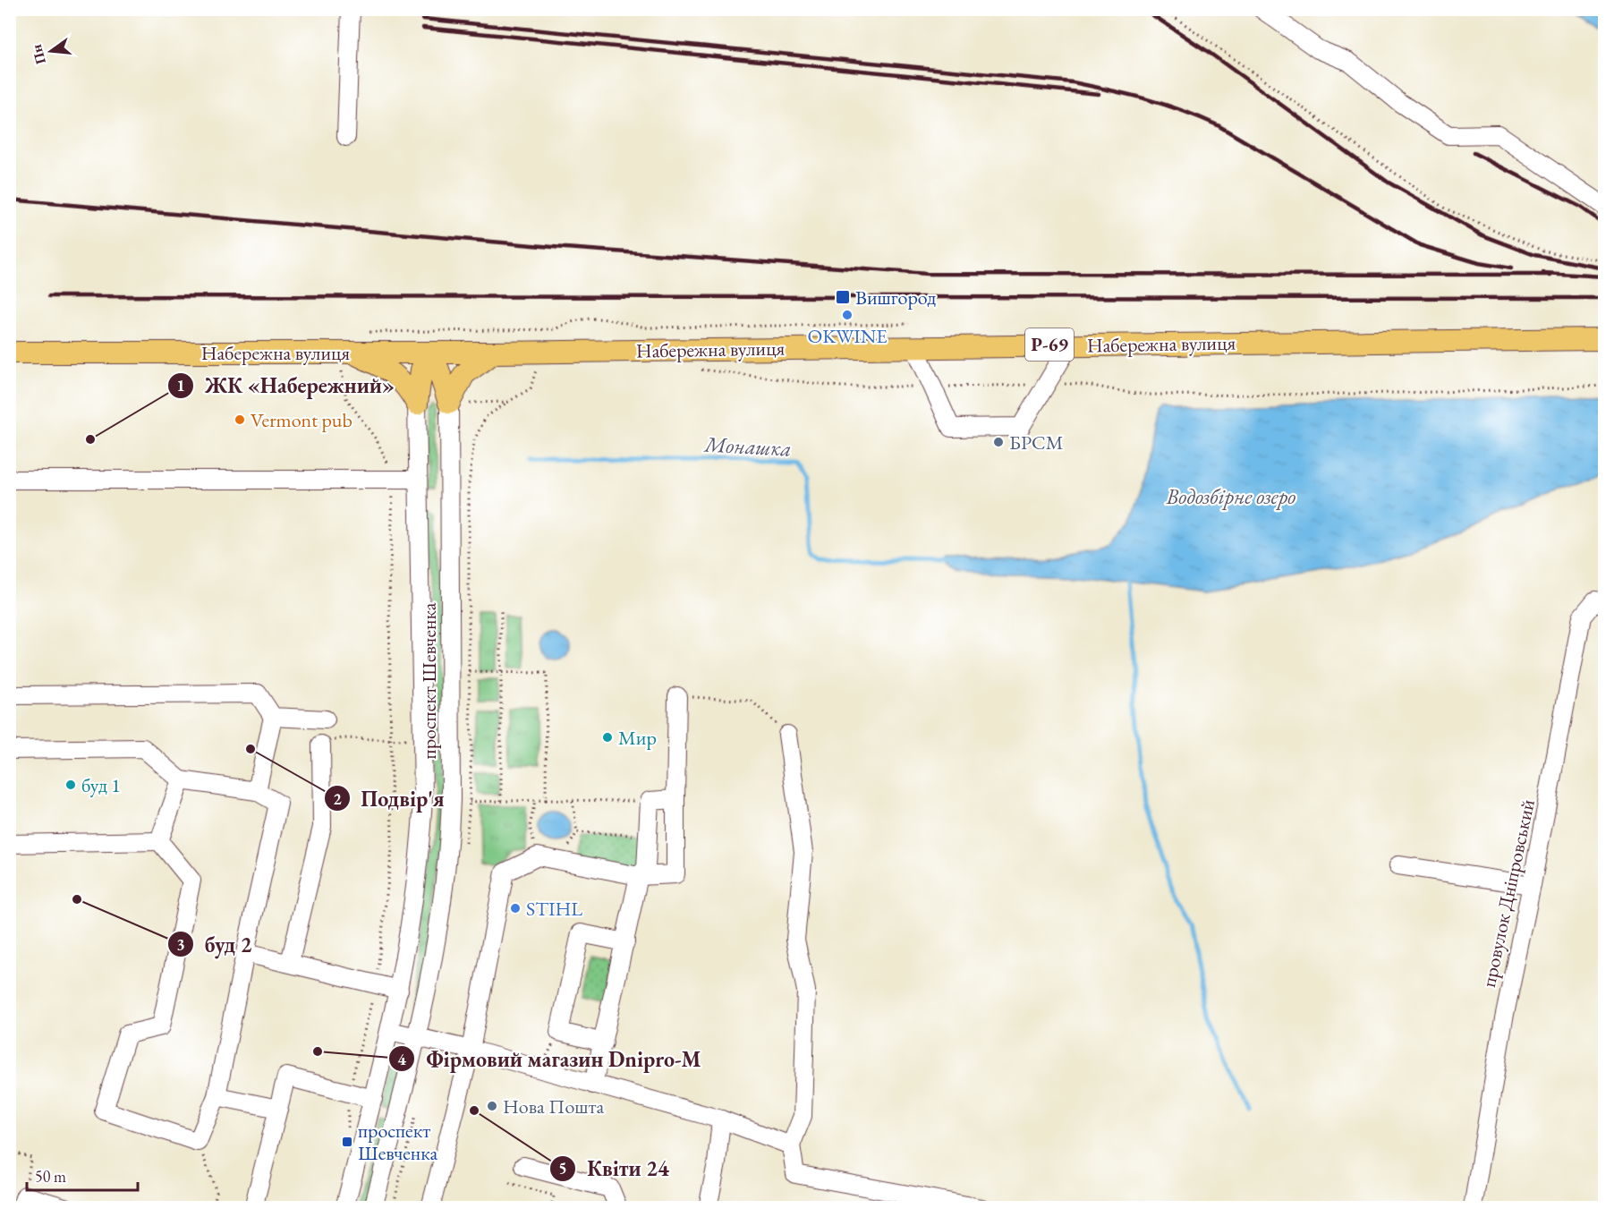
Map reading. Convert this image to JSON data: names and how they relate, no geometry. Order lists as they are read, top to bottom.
{
  "streets": {
    "main road": ["Набережна вулиця", "Р-69"],
    "street": ["проспект Шевченка", "провулок Дніпровський"]
  },
  "water": ["Монашка", "Водозбірне озеро"],
  "places": {
    "transit": ["Вишгород", "проспект Шевченка"],
    "other": [
      "OKWINE",
      "Vermont pub",
      "ЖК «Набережний»",
      "БРСМ",
      "Мир",
      "Подвір'я",
      "буд 1",
      "буд 2",
      "STIHL",
      "Фірмовий магазин Dnipro-M",
      "Нова Пошта",
      "Квіти 24"
    ]
  },
  "scale_bar": "50 m",
  "north": "left"
}
